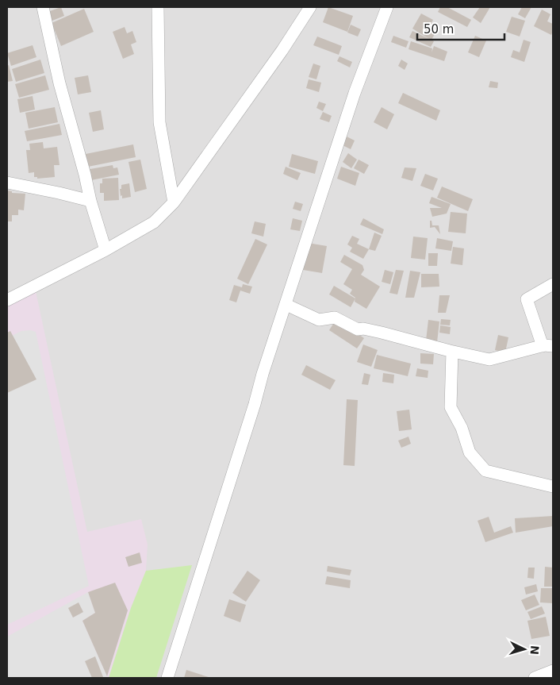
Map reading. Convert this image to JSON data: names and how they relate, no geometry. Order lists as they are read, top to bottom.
{
  "scale_bar": "50 m",
  "north": "right"
}
